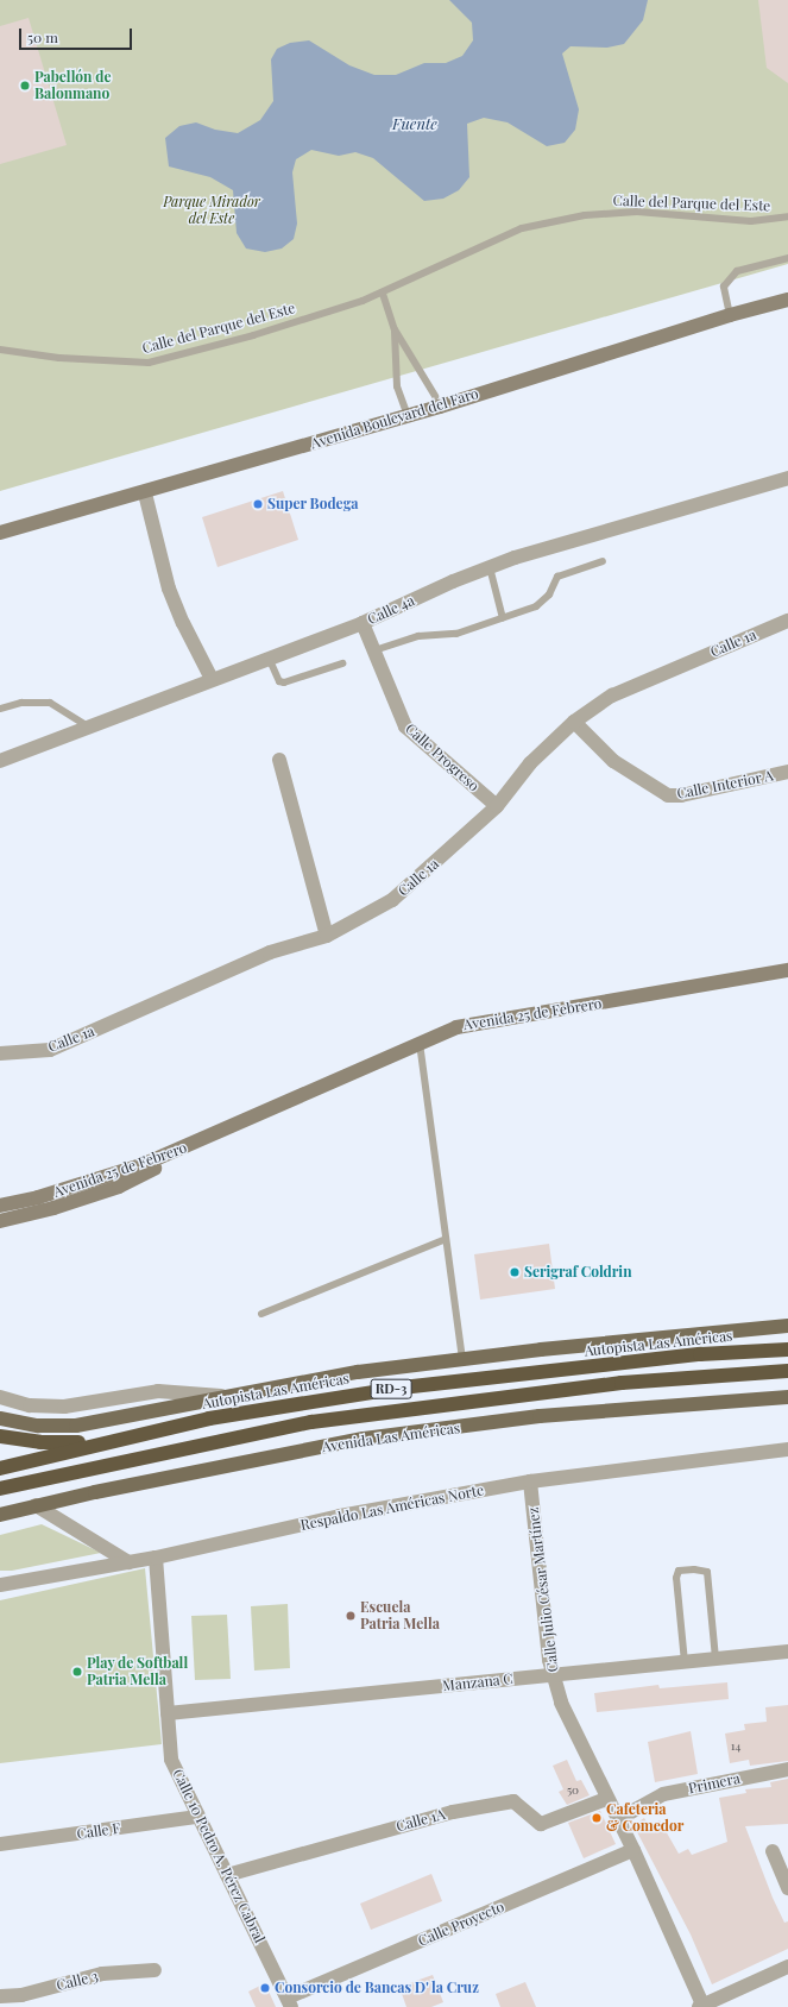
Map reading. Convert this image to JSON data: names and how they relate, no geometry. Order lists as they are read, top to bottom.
{
  "streets": {
    "highway": ["Autopista Las Américas", "RD-3"],
    "main road": ["Avenida Boulevard del Faro", "Avenida 25 de Febrero", "Avenida Las Américas"],
    "street": [
      "Calle 4a",
      "Calle 1a",
      "Calle Progreso",
      "Calle Interior A",
      "Respaldo Las Américas Norte",
      "Calle Julio César Martínez",
      "Manzana C",
      "Primera",
      "Calle 1A",
      "Calle F",
      "Calle 10 Pedro A. Pérez Cabral",
      "Calle Proyecto",
      "Calle 3"
    ],
    "lane": ["Calle del Parque del Este"]
  },
  "crossings": [
    ["Calle 4a", "Calle Progreso"],
    ["Calle 1a", "Calle Progreso"],
    ["Calle 1a", "Calle Interior A"],
    ["Respaldo Las Américas Norte", "Calle Julio César Martínez"],
    ["Respaldo Las Américas Norte", "Calle 10 Pedro A. Pérez Cabral"],
    ["Calle Julio César Martínez", "Manzana C"],
    ["Calle Julio César Martínez", "Primera"],
    ["Calle Julio César Martínez", "Calle 1A"],
    ["Calle Julio César Martínez", "Calle Proyecto"],
    ["Manzana C", "Calle 10 Pedro A. Pérez Cabral"],
    ["Calle 1A", "Calle 10 Pedro A. Pérez Cabral"],
    ["Calle F", "Calle 10 Pedro A. Pérez Cabral"],
    ["Calle 10 Pedro A. Pérez Cabral", "Calle Proyecto"]
  ],
  "water": ["Fuente"],
  "parks": ["Parque Mirador del Este"],
  "places": [
    "Pabellón de Balonmano",
    "Super Bodega",
    "Serigraf Coldrin",
    "Escuela Patria Mella",
    "Play de Softball Patria Mella",
    "Cafeteria & Comedor",
    "Consorcio de Bancas D' la Cruz"
  ],
  "house_numbers": ["14", "50"],
  "scale_bar": "50 m"
}
